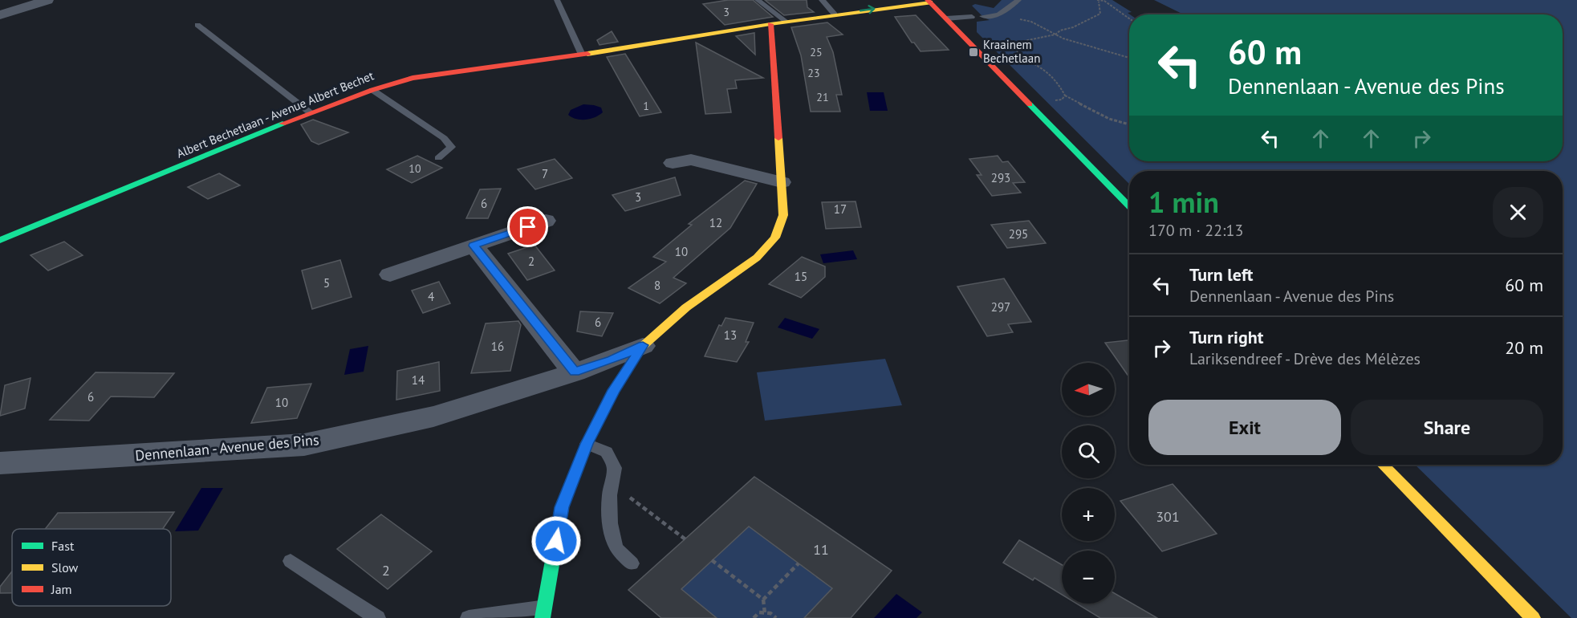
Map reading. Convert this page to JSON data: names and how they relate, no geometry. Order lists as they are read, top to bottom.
{
  "streets": {
    "street": ["Albert Bechetlaan - Avenue Albert Bechet", "Dennenlaan - Avenue des Pins"]
  },
  "places": {
    "transit": ["Kraainem Bechetlaan"]
  },
  "house_numbers": [
    "3",
    "25",
    "23",
    "21",
    "1",
    "10",
    "7",
    "293",
    "3",
    "6",
    "17",
    "12",
    "295",
    "10",
    "2",
    "15",
    "5",
    "8",
    "4",
    "297",
    "6",
    "13",
    "16",
    "14",
    "6",
    "10",
    "301",
    "11",
    "2"
  ],
  "legend": ["Fast", "Slow", "Jam"],
  "north": "left",
  "page": {
    "turn": ["60 m", "Dennenlaan - Avenue des Pins"],
    "heading": ["1 min", "170 m · 22:13"],
    "list": [
      {
        "name": "Turn left",
        "note": "Dennenlaan - Avenue des Pins",
        "value": "60 m"
      },
      {
        "name": "Turn right",
        "note": "Lariksendreef - Drève des Mélèzes",
        "value": "20 m"
      }
    ],
    "map_buttons": ["+", "−"],
    "buttons": ["Exit", "Share"]
  }
}
